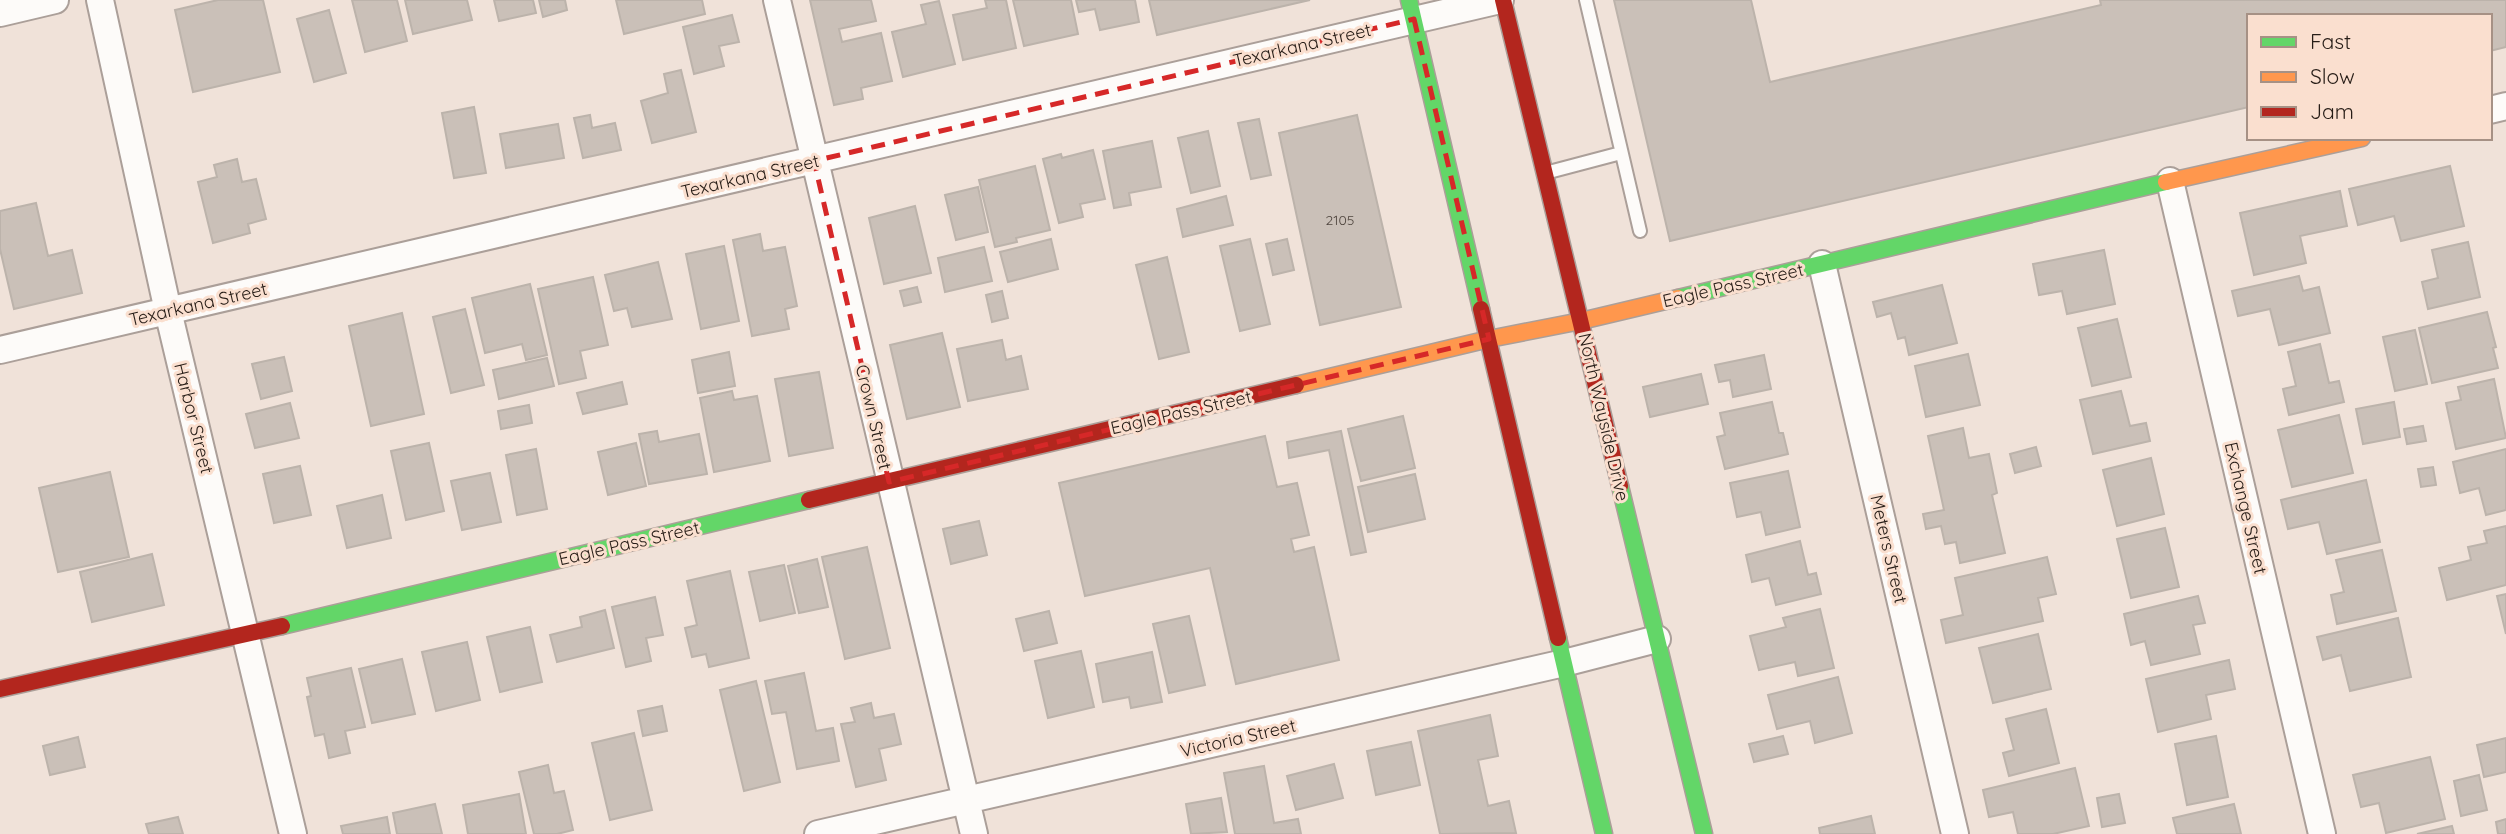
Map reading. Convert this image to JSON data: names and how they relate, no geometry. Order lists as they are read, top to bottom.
{
  "streets": {
    "street": [
      "Texarkana Street",
      "Eagle Pass Street",
      "Crown Street",
      "North Wayside Drive",
      "Harbor Street",
      "Exchange Street",
      "Meters Street",
      "Victoria Street"
    ]
  },
  "crossings": [
    ["Texarkana Street", "Crown Street"],
    ["Texarkana Street", "North Wayside Drive"],
    ["Texarkana Street", "Harbor Street"],
    ["Eagle Pass Street", "Crown Street"],
    ["Eagle Pass Street", "North Wayside Drive"],
    ["Eagle Pass Street", "Harbor Street"],
    ["Eagle Pass Street", "Exchange Street"],
    ["Eagle Pass Street", "Meters Street"],
    ["Crown Street", "Victoria Street"],
    ["North Wayside Drive", "Victoria Street"]
  ],
  "house_numbers": ["2105"],
  "legend": ["Fast", "Slow", "Jam"]
}
